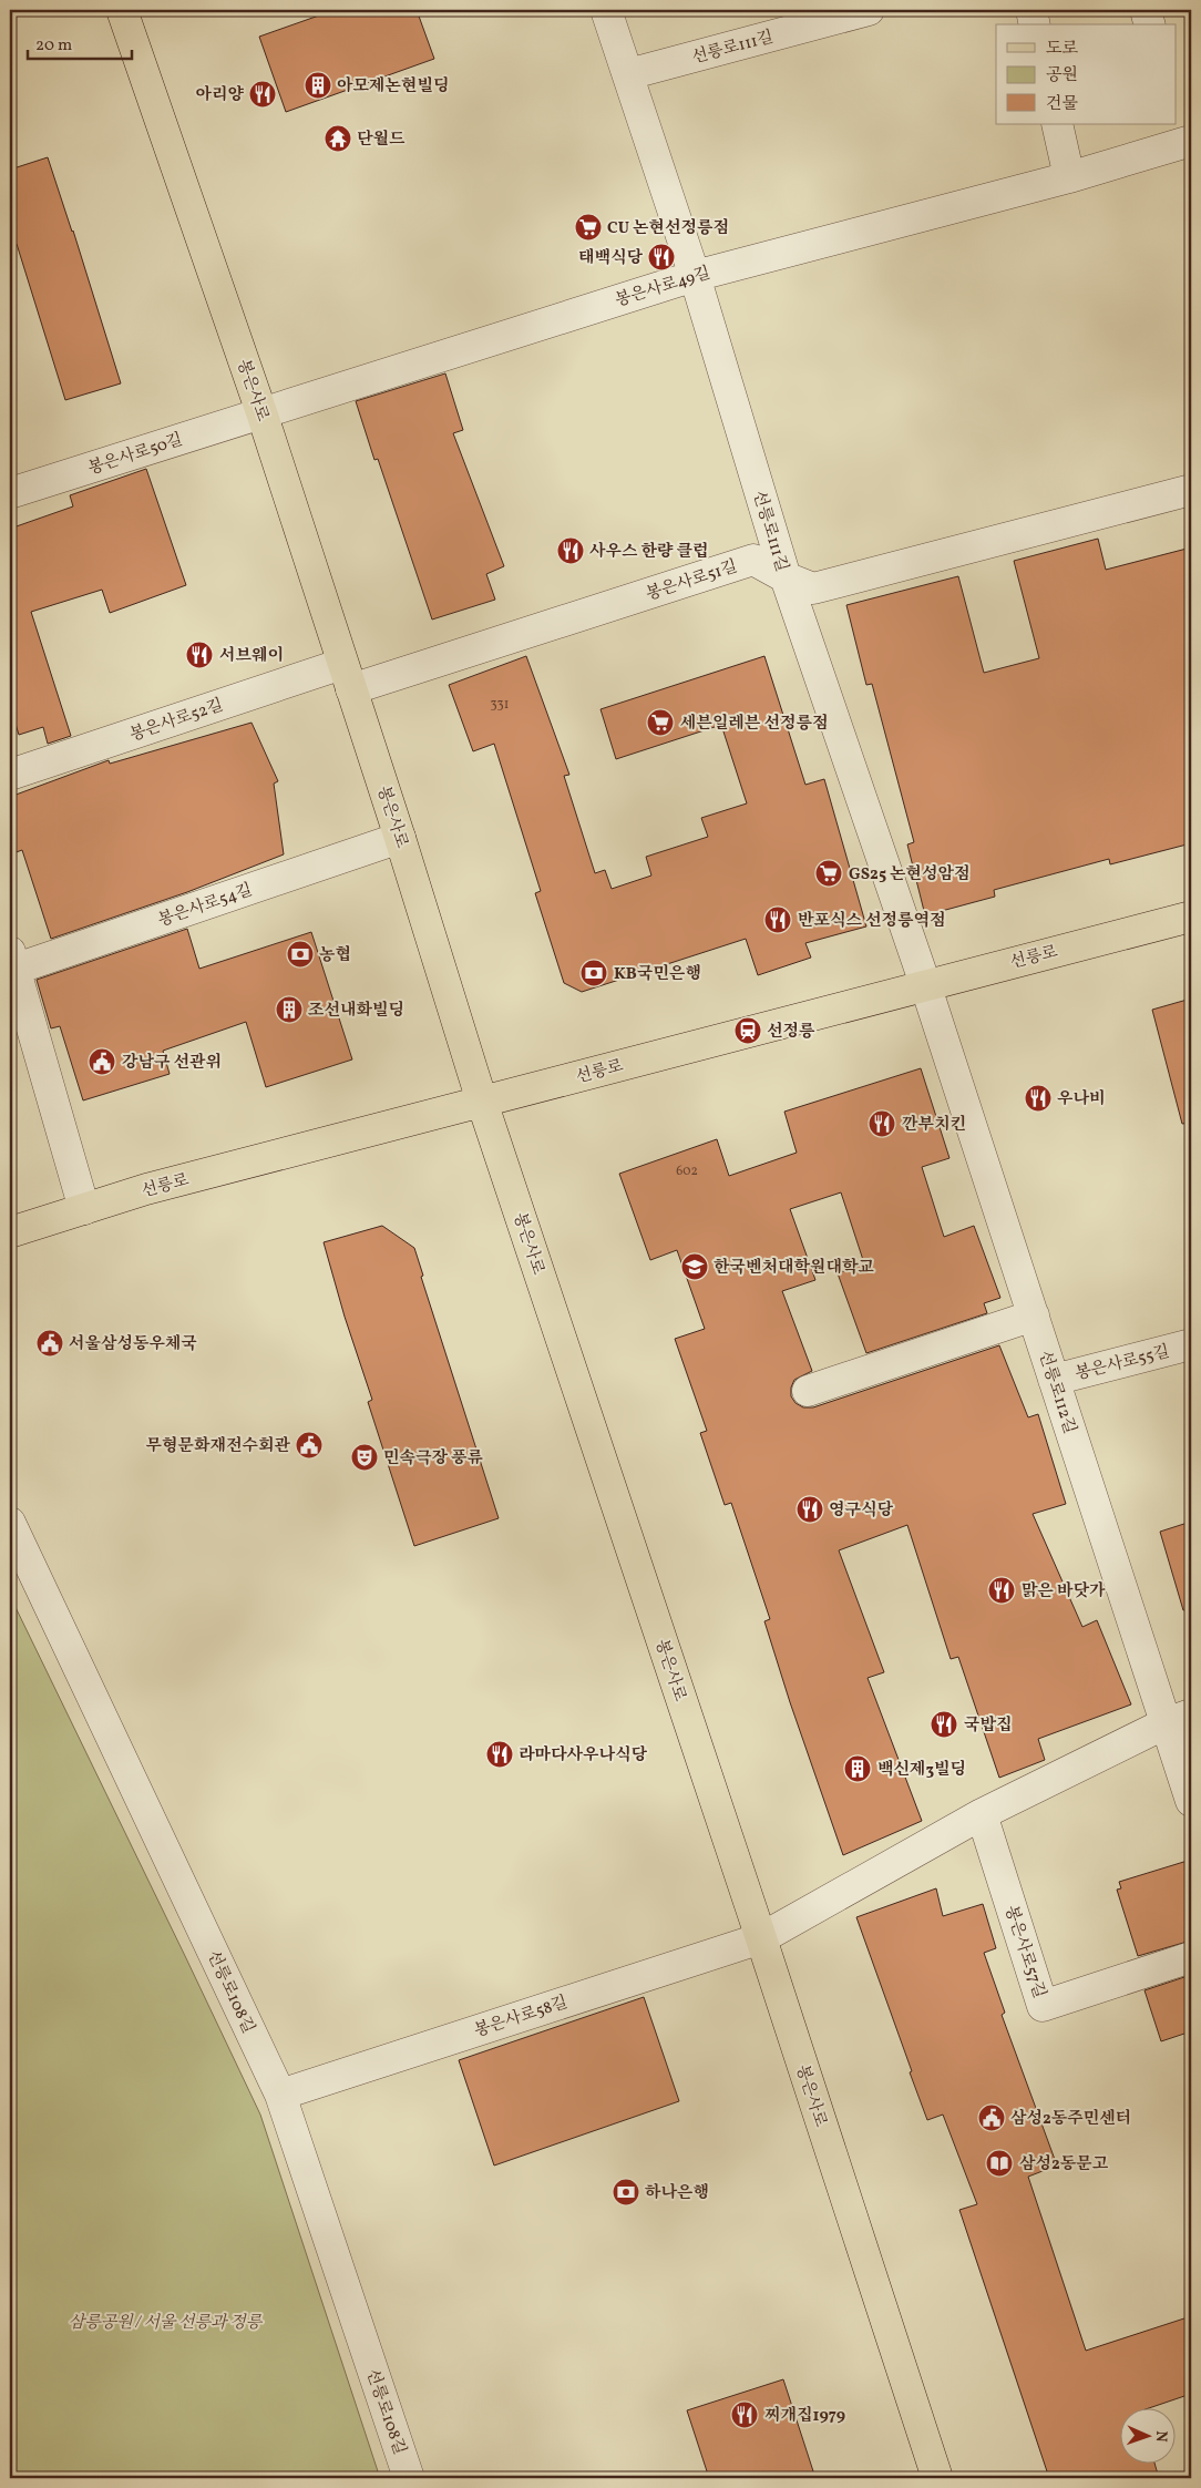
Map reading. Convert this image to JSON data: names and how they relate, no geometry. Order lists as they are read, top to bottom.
{
  "streets": {
    "main road": ["봉은사로", "선릉로"],
    "street": [
      "선릉로111길",
      "봉은사로49길",
      "봉은사로50길",
      "봉은사로51길",
      "봉은사로52길",
      "봉은사로54길",
      "봉은사로55길",
      "선릉로112길",
      "봉은사로57길",
      "선릉로108길",
      "봉은사로58길"
    ]
  },
  "crossings": [
    ["선릉로111길", "봉은사로49길"],
    ["선릉로111길", "봉은사로51길"],
    ["선릉로111길", "선릉로"],
    ["선릉로111길", "선릉로112길"],
    ["봉은사로49길", "봉은사로"],
    ["봉은사로49길", "봉은사로50길"],
    ["봉은사로", "봉은사로50길"],
    ["봉은사로", "봉은사로51길"],
    ["봉은사로", "봉은사로52길"],
    ["봉은사로", "봉은사로54길"],
    ["봉은사로", "선릉로"],
    ["봉은사로", "봉은사로58길"],
    ["봉은사로51길", "봉은사로52길"],
    ["선릉로", "선릉로112길"],
    ["봉은사로55길", "선릉로112길"],
    ["선릉로108길", "봉은사로58길"]
  ],
  "parks": ["삼릉공원 / 서울 선릉과 정릉"],
  "places": {
    "building": ["아모제논현빌딩", "조선내화빌딩", "백신제3빌딩"],
    "restaurant": [
      "아리양",
      "태백식당",
      "사우스 한량 클럽",
      "서브웨이",
      "반포식스 선정릉역점",
      "우나비",
      "깐부치킨",
      "영구식당",
      "맑은 바닷가",
      "국밥집",
      "라마다사우나식당",
      "찌개집1979"
    ],
    "temple": ["단월드"],
    "supermarket": ["CU 논현선정릉점", "세븐일레븐 선정릉점", "GS25 논현성암점"],
    "bank": ["농협", "KB국민은행", "하나은행"],
    "station": ["선정릉"],
    "public building": [
      "강남구 선관위",
      "서울삼성동우체국",
      "무형문화재전수회관",
      "삼성2동주민센터"
    ],
    "school or university": ["한국벤처대학원대학교"],
    "theatre": ["민속극장 풍류"],
    "library": ["삼성2동문고"]
  },
  "house_numbers": ["331", "602"],
  "legend": ["도로", "공원", "건물"],
  "scale_bar": "20 m",
  "north": "right"
}
